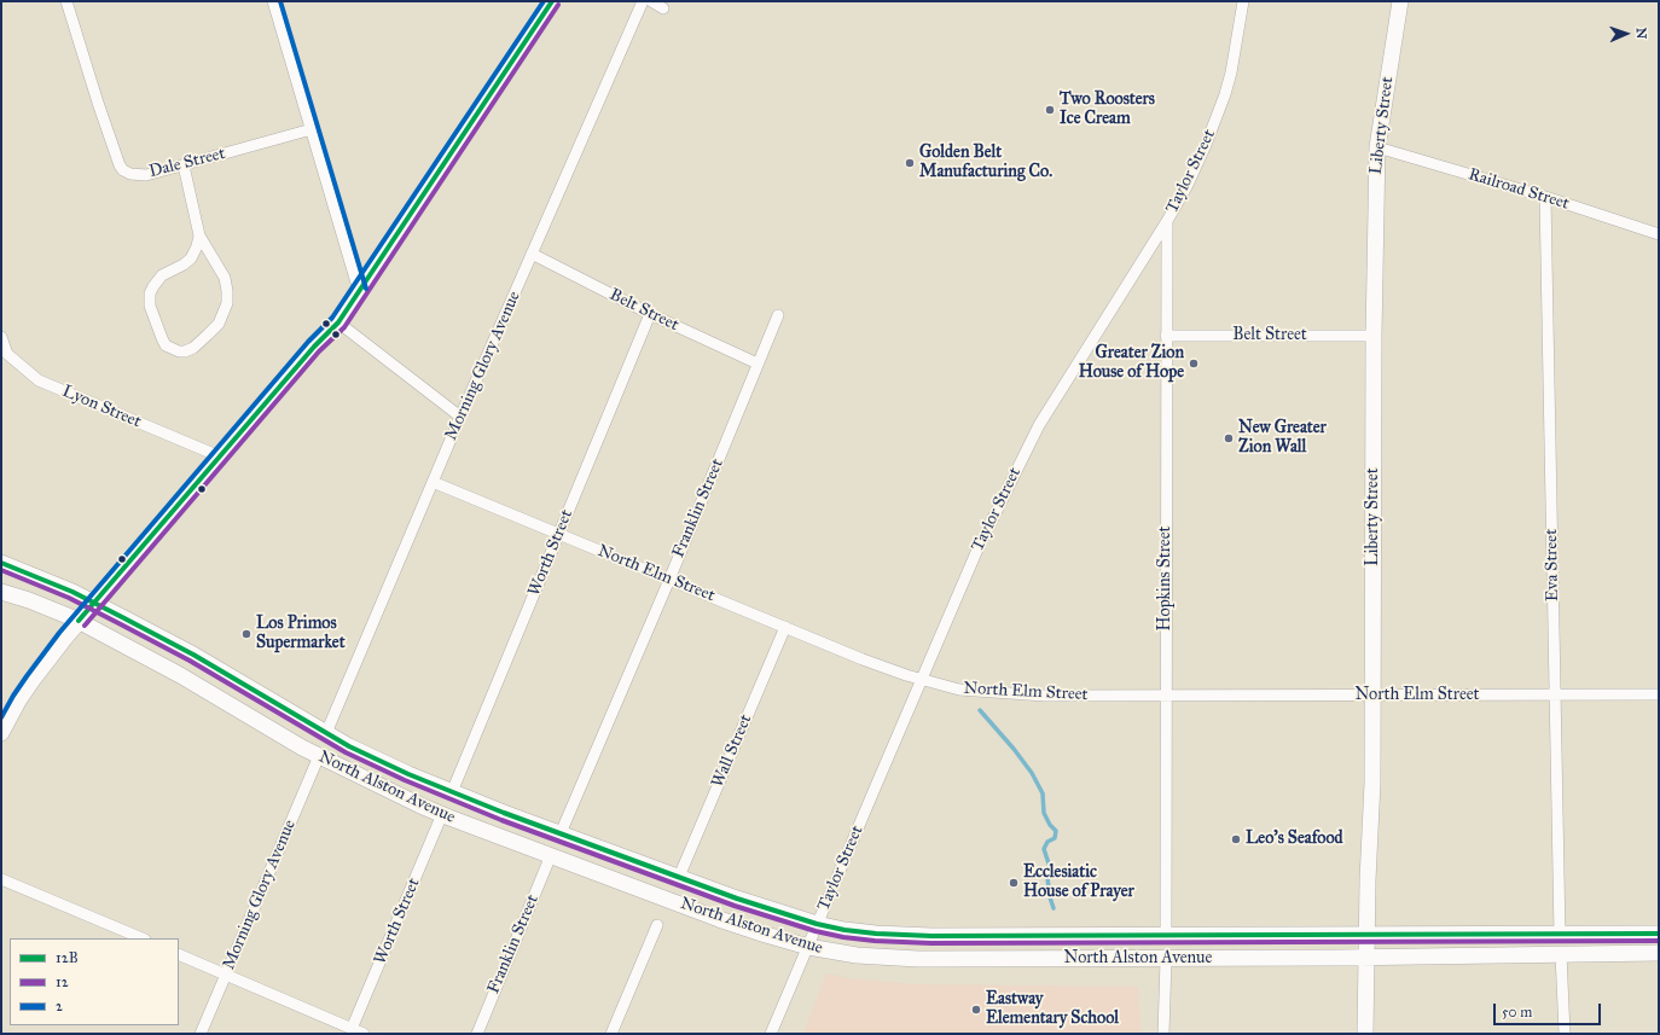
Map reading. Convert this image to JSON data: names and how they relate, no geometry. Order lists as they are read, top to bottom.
{
  "streets": {
    "main road": ["Liberty Street", "North Alston Avenue"],
    "street": [
      "Dale Street",
      "Taylor Street",
      "Railroad Street",
      "Belt Street",
      "Morning Glory Avenue",
      "Lyon Street",
      "Franklin Street",
      "Worth Street",
      "Eva Street",
      "North Elm Street",
      "Hopkins Street",
      "Wall Street"
    ]
  },
  "crossings": [
    ["Liberty Street", "Railroad Street"],
    ["Liberty Street", "Belt Street"],
    ["Liberty Street", "North Elm Street"],
    ["Liberty Street", "North Alston Avenue"],
    ["Taylor Street", "North Elm Street"],
    ["Taylor Street", "Hopkins Street"],
    ["Taylor Street", "North Alston Avenue"],
    ["Railroad Street", "Eva Street"],
    ["Belt Street", "Morning Glory Avenue"],
    ["Belt Street", "Franklin Street"],
    ["Belt Street", "Worth Street"],
    ["Belt Street", "Hopkins Street"],
    ["Morning Glory Avenue", "North Elm Street"],
    ["Morning Glory Avenue", "North Alston Avenue"],
    ["Franklin Street", "North Elm Street"],
    ["Franklin Street", "North Alston Avenue"],
    ["Worth Street", "North Elm Street"],
    ["Worth Street", "North Alston Avenue"],
    ["Eva Street", "North Elm Street"],
    ["Eva Street", "North Alston Avenue"],
    ["North Elm Street", "Hopkins Street"],
    ["North Elm Street", "Wall Street"],
    ["Hopkins Street", "North Alston Avenue"],
    ["Wall Street", "North Alston Avenue"]
  ],
  "places": [
    "Two Roosters Ice Cream",
    "Golden Belt Manufacturing Co.",
    "Greater Zion House of Hope",
    "New Greater Zion Wall",
    "Los Primos Supermarket",
    "Leo's Seafood",
    "Ecclesiatic House of Prayer",
    "Eastway Elementary School"
  ],
  "lines": ["transit line 12B", "transit line 2", "transit line 12"],
  "legend": ["12B", "12", "2"],
  "scale_bar": "50 m",
  "north": "right"
}
